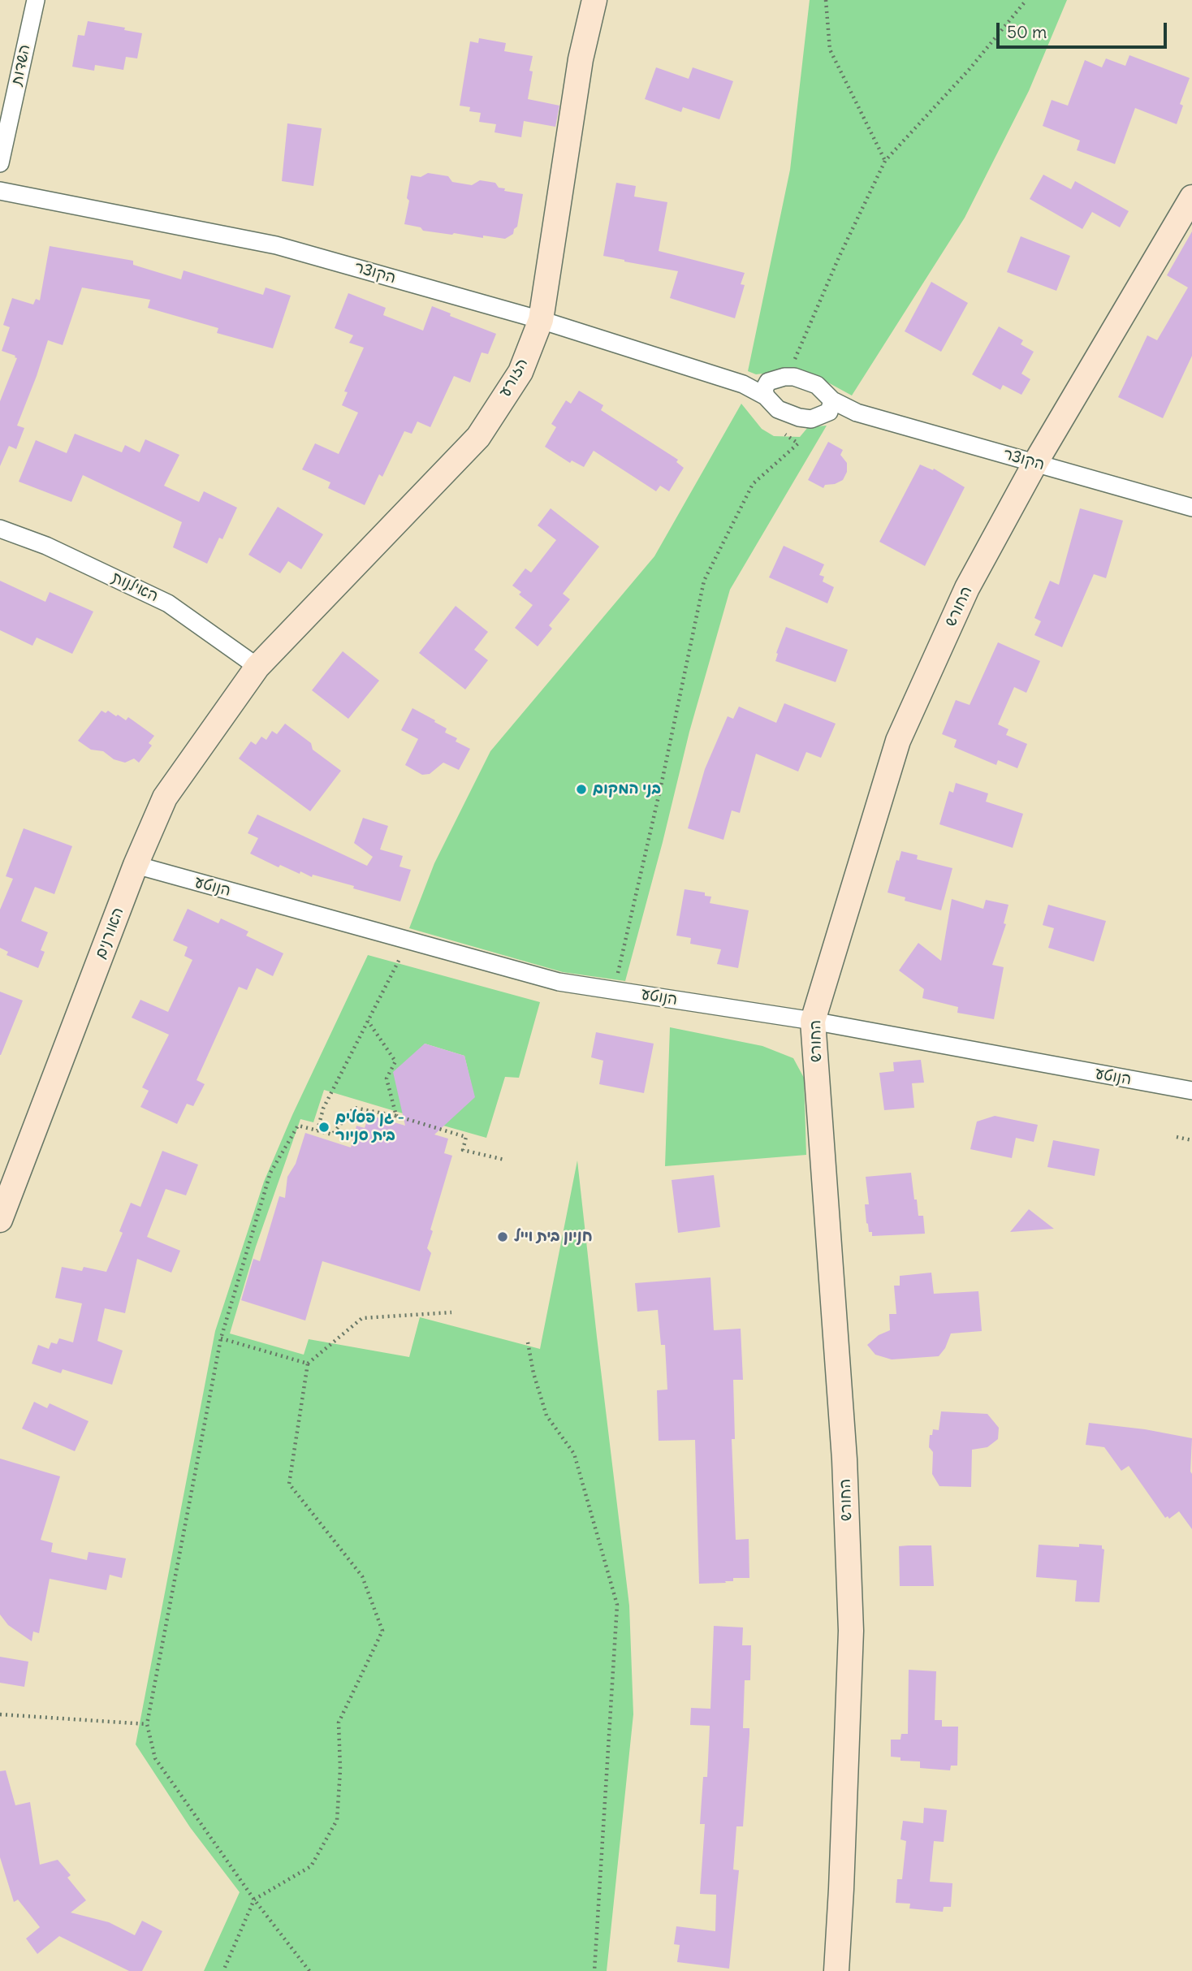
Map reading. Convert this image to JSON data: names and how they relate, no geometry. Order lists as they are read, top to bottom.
{
  "streets": {
    "street": [
      "השדות",
      "הקוצר",
      "הזורע",
      "האילנות",
      "החורש",
      "הנוטע",
      "האורנים"
    ]
  },
  "crossings": [
    ["הקוצר", "הזורע"],
    ["הקוצר", "החורש"],
    ["הזורע", "האילנות"],
    ["הזורע", "האורנים"],
    ["האילנות", "האורנים"],
    ["החורש", "הנוטע"],
    ["הנוטע", "האורנים"]
  ],
  "places": ["בני המקום", "גן פסלים - בית סניור", "חניון בית וייל"],
  "scale_bar": "50 m"
}
